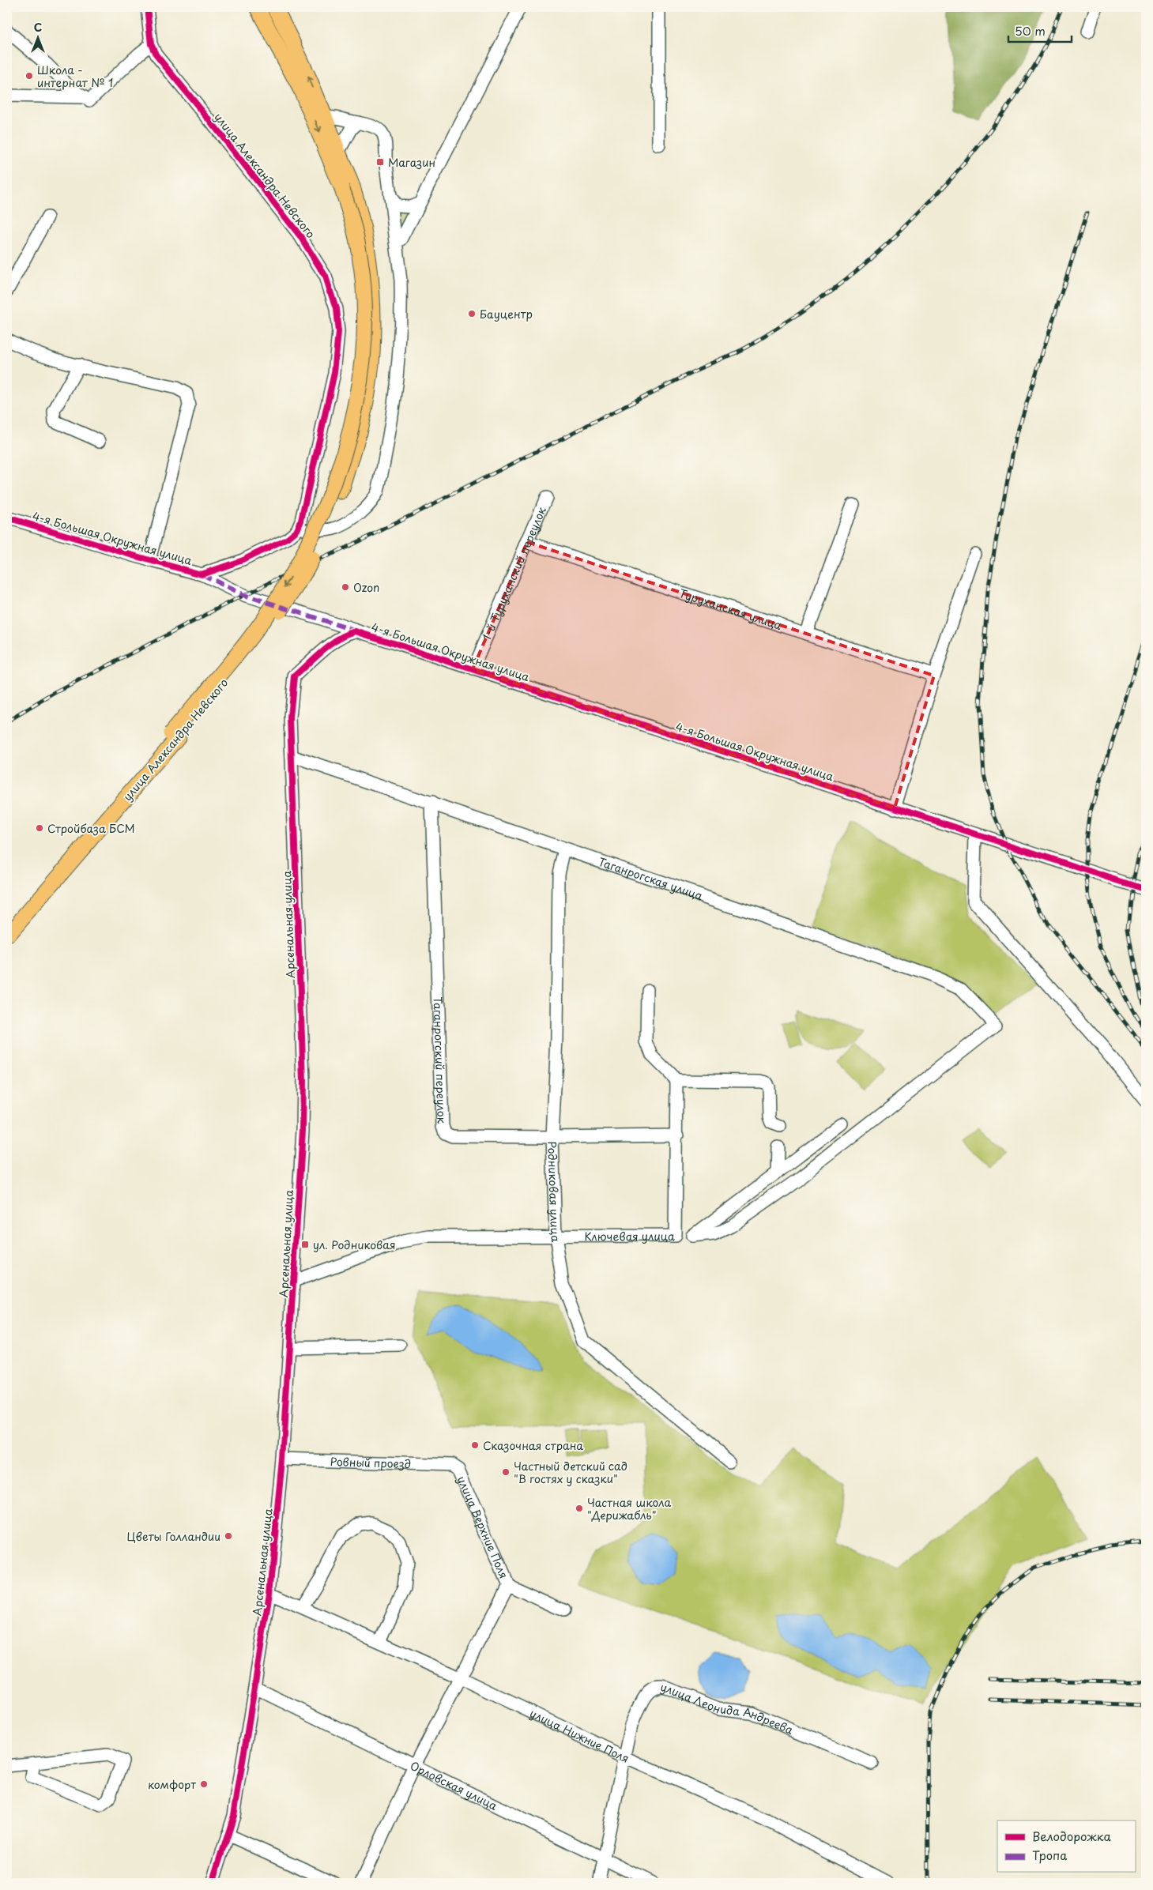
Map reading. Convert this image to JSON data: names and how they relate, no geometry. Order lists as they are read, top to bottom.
{
  "streets": {
    "main road": ["улица Александра Невского"],
    "street": [
      "4-я Большая Окружная улица",
      "1-й Туруханский переулок",
      "Туруханская улица",
      "Таганрогская улица",
      "Арсенальная улица",
      "Таганрогский переулок",
      "Родниковая улица",
      "Ключевая улица",
      "Ровный проезд",
      "улица Верхние Поля",
      "улица Леонида Андреева",
      "улица Нижние Поля",
      "Орловская улица"
    ]
  },
  "crossings": [
    ["улица Александра Невского", "4-я Большая Окружная улица"],
    ["4-я Большая Окружная улица", "1-й Туруханский переулок"],
    ["4-я Большая Окружная улица", "Арсенальная улица"],
    ["1-й Туруханский переулок", "Туруханская улица"],
    ["Таганрогская улица", "Арсенальная улица"],
    ["Таганрогская улица", "Таганрогский переулок"],
    ["Таганрогская улица", "Родниковая улица"],
    ["Арсенальная улица", "Ключевая улица"],
    ["Арсенальная улица", "Ровный проезд"],
    ["Арсенальная улица", "улица Нижние Поля"],
    ["Арсенальная улица", "Орловская улица"],
    ["Таганрогский переулок", "Родниковая улица"],
    ["Таганрогский переулок", "Ключевая улица"],
    ["Родниковая улица", "Ключевая улица"],
    ["Ровный проезд", "улица Верхние Поля"],
    ["улица Верхние Поля", "улица Нижние Поля"],
    ["улица Верхние Поля", "Орловская улица"],
    ["улица Леонида Андреева", "улица Нижние Поля"],
    ["улица Леонида Андреева", "Орловская улица"]
  ],
  "places": {
    "other": [
      "Школа - интернат № 1",
      "Бауцентр",
      "Ozon",
      "Стройбаза БСМ",
      "Сказочная страна",
      "Частный детский сад \"В гостях у сказки\"",
      "Частная школа \"Дерижабль\"",
      "Цветы Голландии",
      "комфорт"
    ],
    "transit": ["Магазин", "ул. Родниковая"]
  },
  "legend": ["Велодорожка", "Тропа"],
  "scale_bar": "50 m",
  "north": "top"
}
